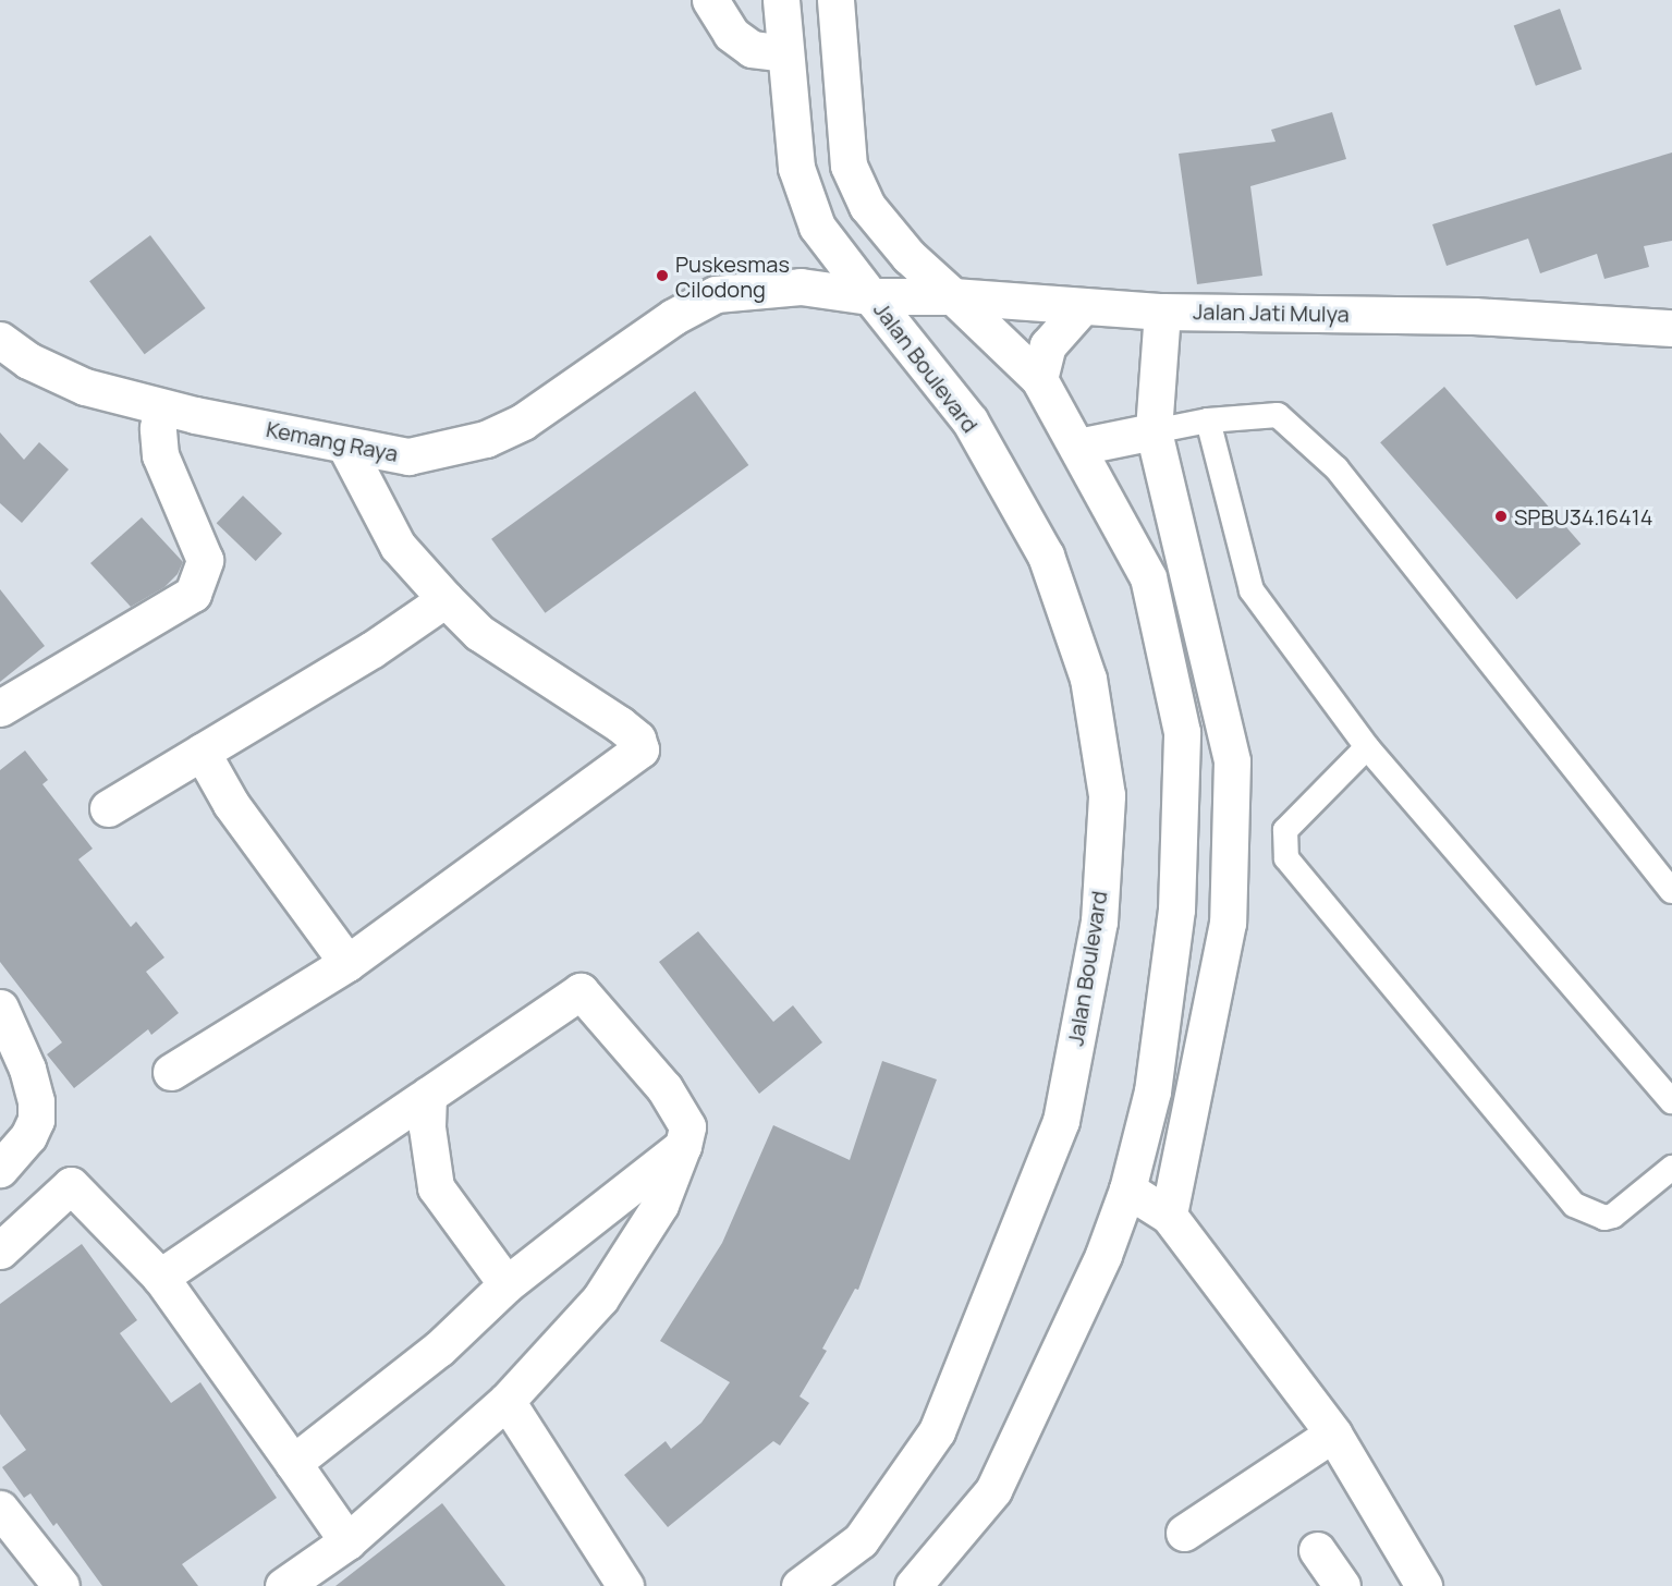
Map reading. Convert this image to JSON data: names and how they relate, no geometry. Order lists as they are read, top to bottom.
{
  "streets": {
    "street": ["Jalan Jati Mulya", "Jalan Boulevard", "Kemang Raya"]
  },
  "crossings": [
    ["Jalan Jati Mulya", "Jalan Boulevard"],
    ["Jalan Jati Mulya", "Kemang Raya"],
    ["Jalan Boulevard", "Kemang Raya"]
  ],
  "places": ["Puskesmas Cilodong", "SPBU34.16414"]
}
